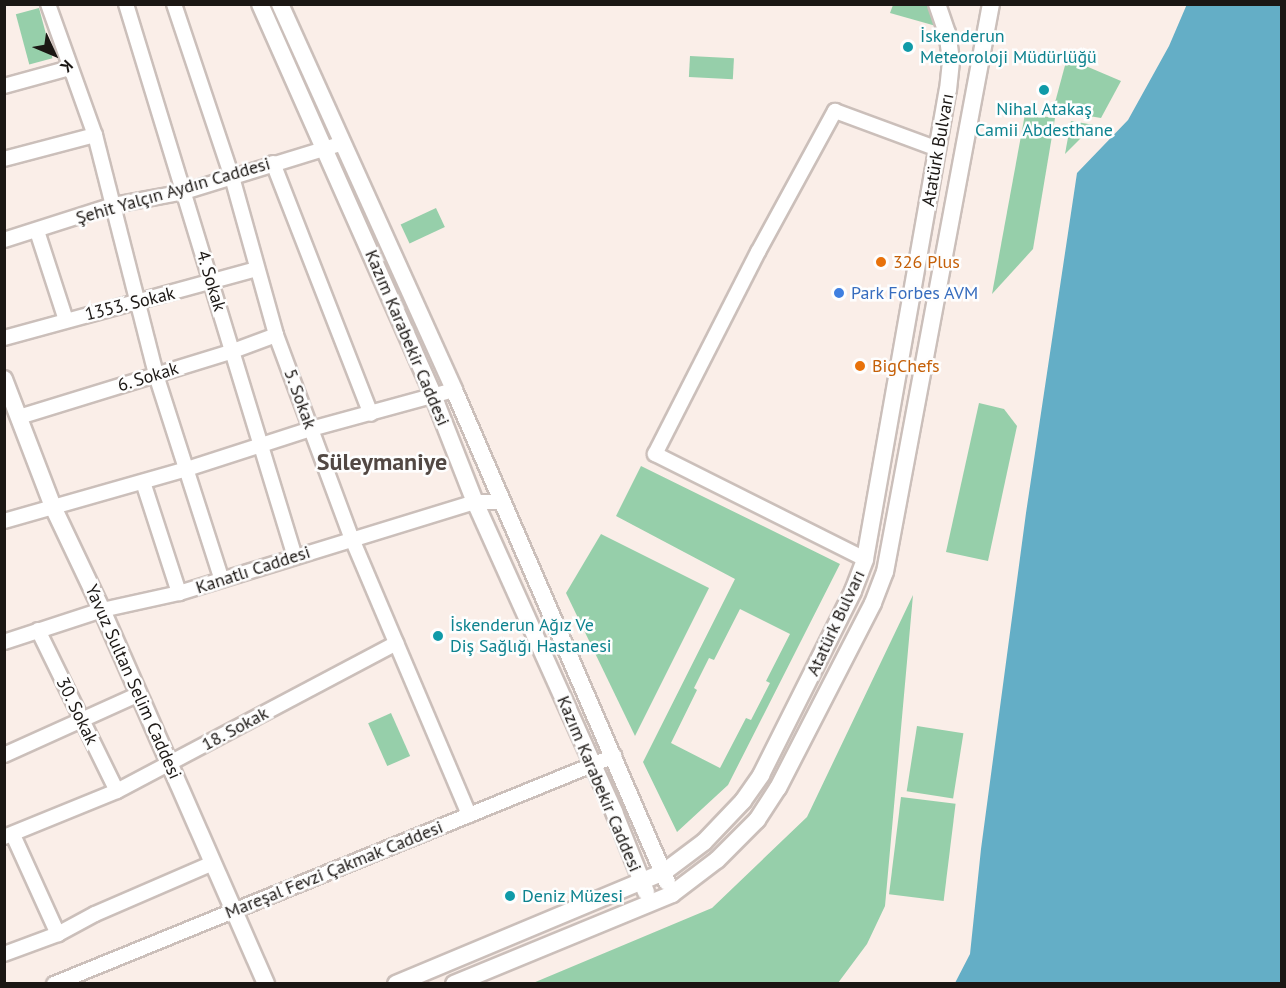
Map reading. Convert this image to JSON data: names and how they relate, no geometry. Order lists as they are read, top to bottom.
{
  "streets": {
    "street": [
      "Atatürk Bulvarı",
      "Şehit Yalçın Aydın Caddesi",
      "4. Sokak",
      "1353. Sokak",
      "Kazım Karabekir Caddesi",
      "6. Sokak",
      "5. Sokak",
      "Kanatlı Caddesi",
      "Yavuz Sultan Selim Caddesi",
      "30. Sokak",
      "18. Sokak",
      "Mareşal Fevzi Çakmak Caddesi"
    ]
  },
  "crossings": [
    ["Atatürk Bulvarı", "Kazım Karabekir Caddesi"],
    ["Şehit Yalçın Aydın Caddesi", "4. Sokak"],
    ["Şehit Yalçın Aydın Caddesi", "Kazım Karabekir Caddesi"],
    ["Şehit Yalçın Aydın Caddesi", "5. Sokak"],
    ["4. Sokak", "1353. Sokak"],
    ["4. Sokak", "6. Sokak"],
    ["4. Sokak", "Kanatlı Caddesi"],
    ["1353. Sokak", "5. Sokak"],
    ["Kazım Karabekir Caddesi", "Kanatlı Caddesi"],
    ["Kazım Karabekir Caddesi", "Mareşal Fevzi Çakmak Caddesi"],
    ["6. Sokak", "5. Sokak"],
    ["6. Sokak", "Yavuz Sultan Selim Caddesi"],
    ["5. Sokak", "Kanatlı Caddesi"],
    ["5. Sokak", "18. Sokak"],
    ["5. Sokak", "Mareşal Fevzi Çakmak Caddesi"],
    ["Kanatlı Caddesi", "Yavuz Sultan Selim Caddesi"],
    ["Kanatlı Caddesi", "30. Sokak"],
    ["Yavuz Sultan Selim Caddesi", "18. Sokak"],
    ["Yavuz Sultan Selim Caddesi", "Mareşal Fevzi Çakmak Caddesi"],
    ["30. Sokak", "18. Sokak"]
  ],
  "districts": ["Süleymaniye"],
  "places": [
    "İskenderun Meteoroloji Müdürlüğü",
    "Nihal Atakaş Camii Abdesthane",
    "326 Plus",
    "Park Forbes AVM",
    "BigChefs",
    "İskenderun Ağız Ve Diş Sağlığı Hastanesi",
    "Deniz Müzesi"
  ],
  "north": "bottom right"
}
